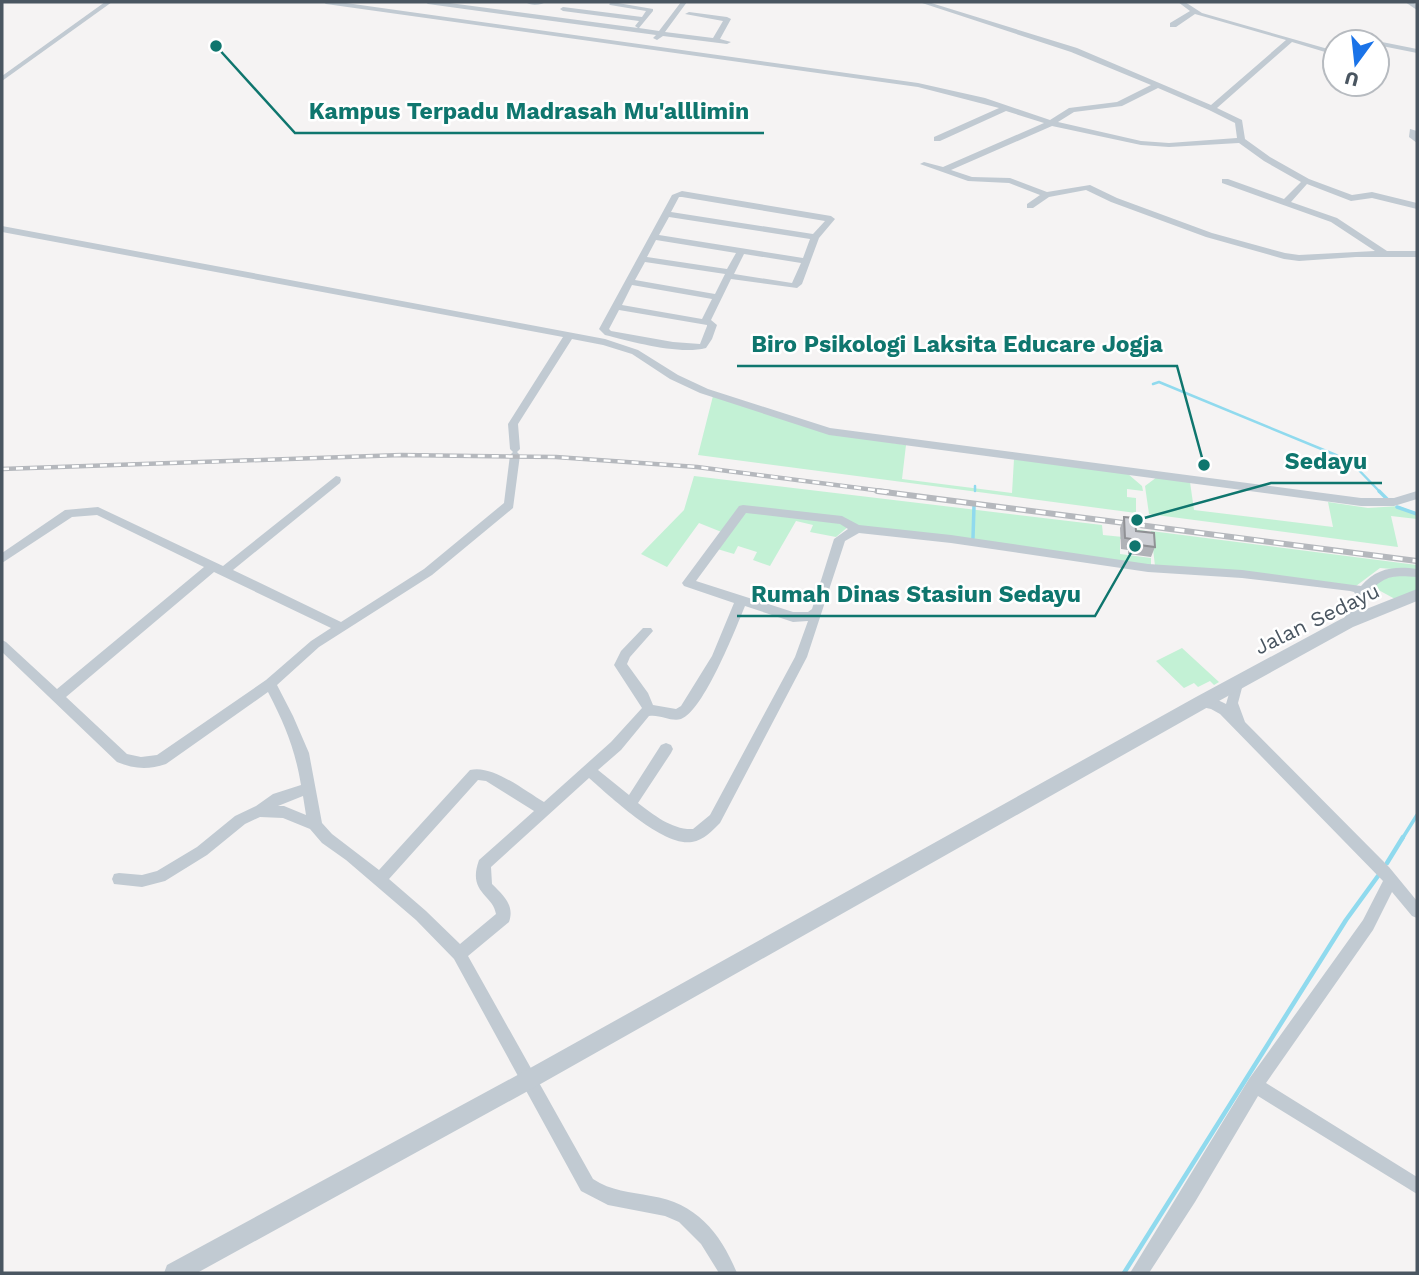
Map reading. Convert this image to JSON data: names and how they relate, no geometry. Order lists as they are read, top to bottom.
{
  "streets": {
    "street": ["Jalan Sedayu"]
  },
  "places": [
    "Kampus Terpadu Madrasah Mu'alllimin",
    "Biro Psikologi Laksita Educare Jogja",
    "Sedayu",
    "Rumah Dinas Stasiun Sedayu"
  ],
  "north": "bottom"
}
